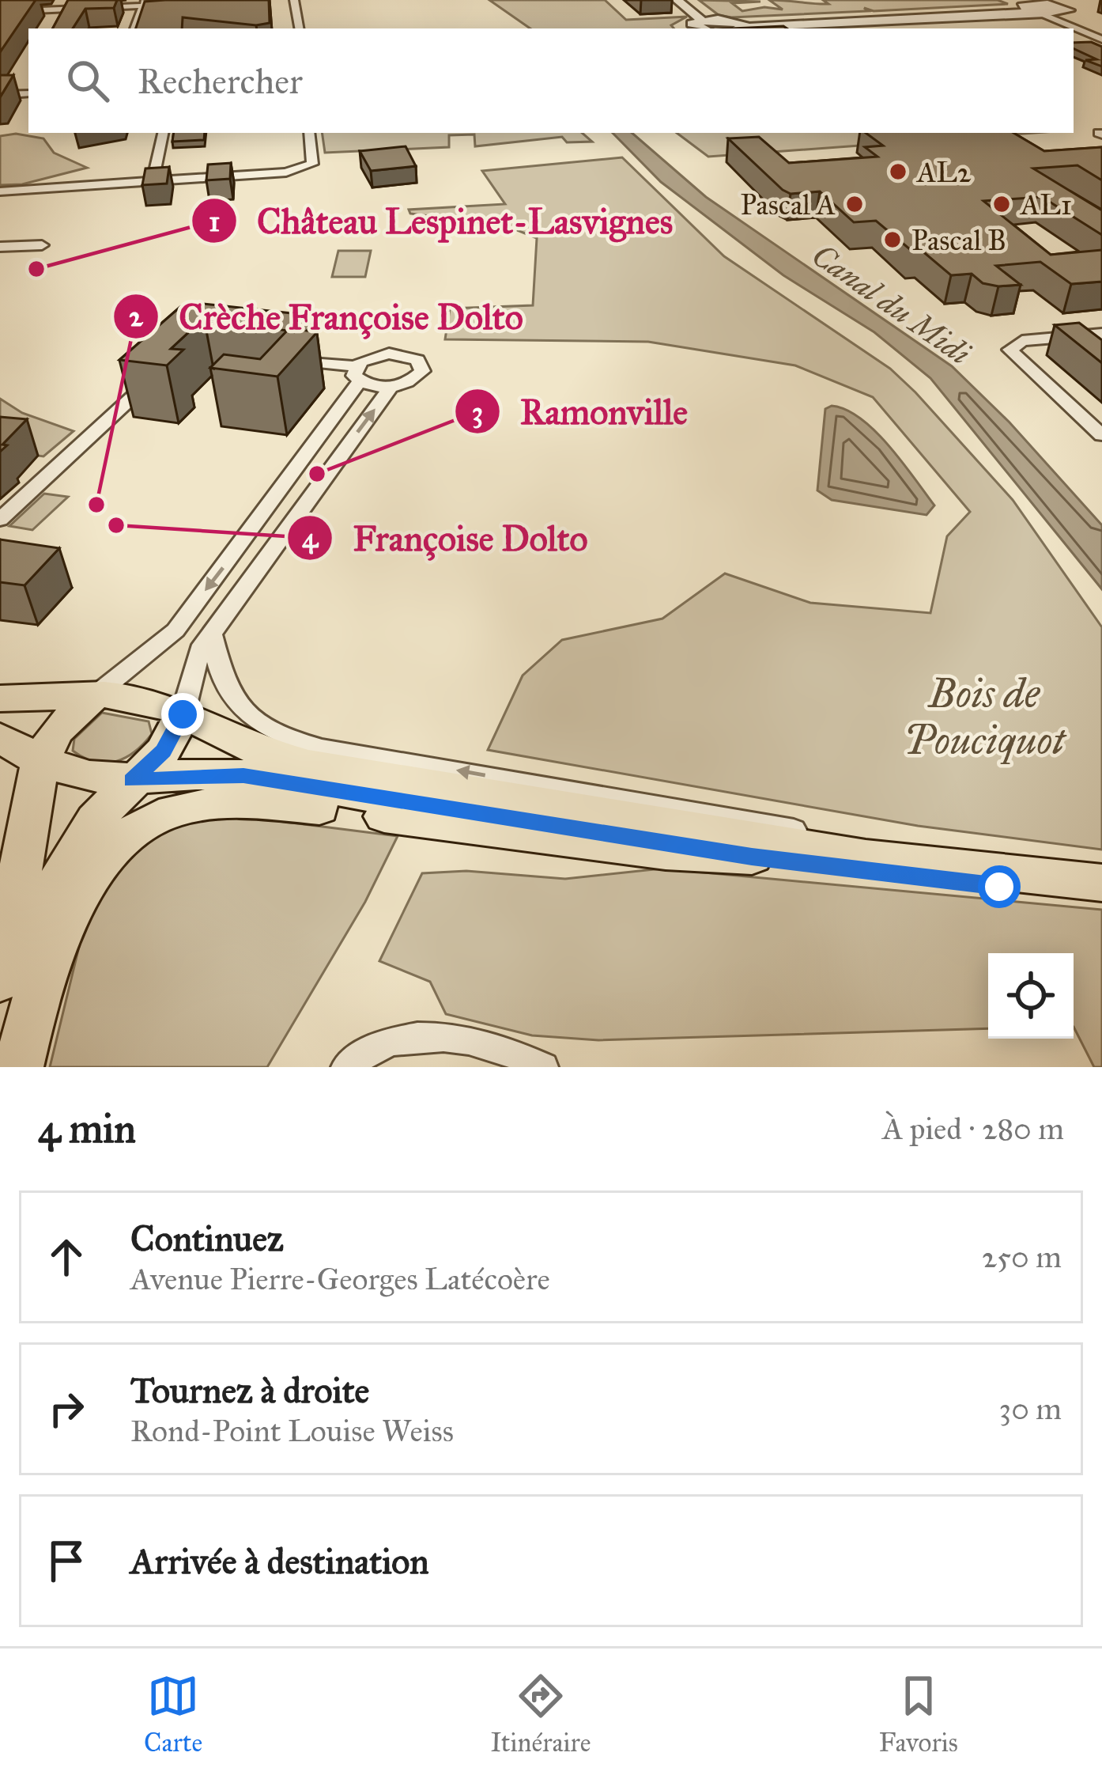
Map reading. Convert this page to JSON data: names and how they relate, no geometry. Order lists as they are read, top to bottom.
{
  "water": ["Canal du Midi"],
  "parks": ["Bois de Pouciquot"],
  "places": [
    "AL2",
    "Pascal A",
    "AL1",
    "Pascal B",
    "Château Lespinet-Lasvignes",
    "Ramonville",
    "Crèche Françoise Dolto",
    "Françoise Dolto"
  ],
  "page": {
    "search": "Rechercher",
    "heading": ["4 min", "À pied · 280 m"],
    "list": [
      ["Continuez", "Avenue Pierre-Georges Latécoère", "250 m"],
      ["Tournez à droite", "Rond-Point Louise Weiss", "30 m"],
      "Arrivée à destination"
    ],
    "nav": ["Carte", "Itinéraire", "Favoris"]
  }
}
